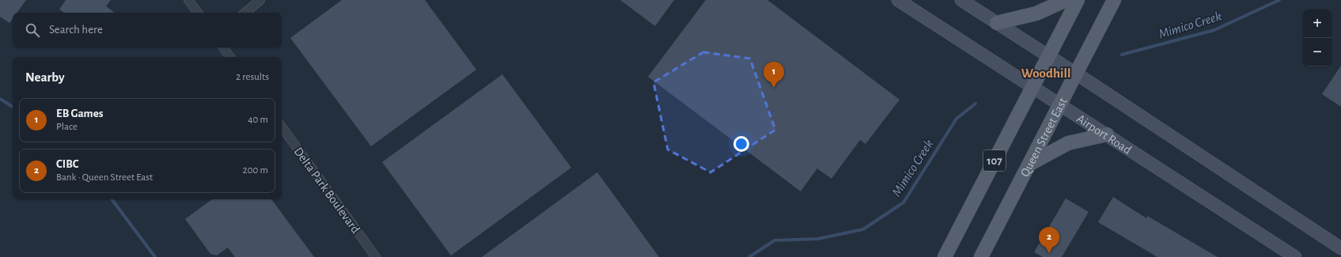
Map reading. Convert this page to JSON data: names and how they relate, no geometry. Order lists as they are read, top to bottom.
{
  "streets": {
    "main road": ["Airport Road", "Queen Street East", "107"],
    "street": ["Delta Park Boulevard"]
  },
  "crossings": [
    ["Airport Road", "Queen Street East"],
    ["Airport Road", "107"]
  ],
  "districts": ["Woodhill"],
  "water": ["Mimico Creek"],
  "page": {
    "map_buttons": ["+", "−"],
    "search": "Search here",
    "heading": ["Nearby", "2 results"],
    "pins": ["1", "2"],
    "list": [
      {
        "mark": "1",
        "name": "EB Games",
        "note": "Place",
        "value": "40 m"
      },
      {
        "mark": "2",
        "name": "CIBC",
        "note": "Bank · Queen Street East",
        "value": "200 m"
      }
    ]
  }
}
